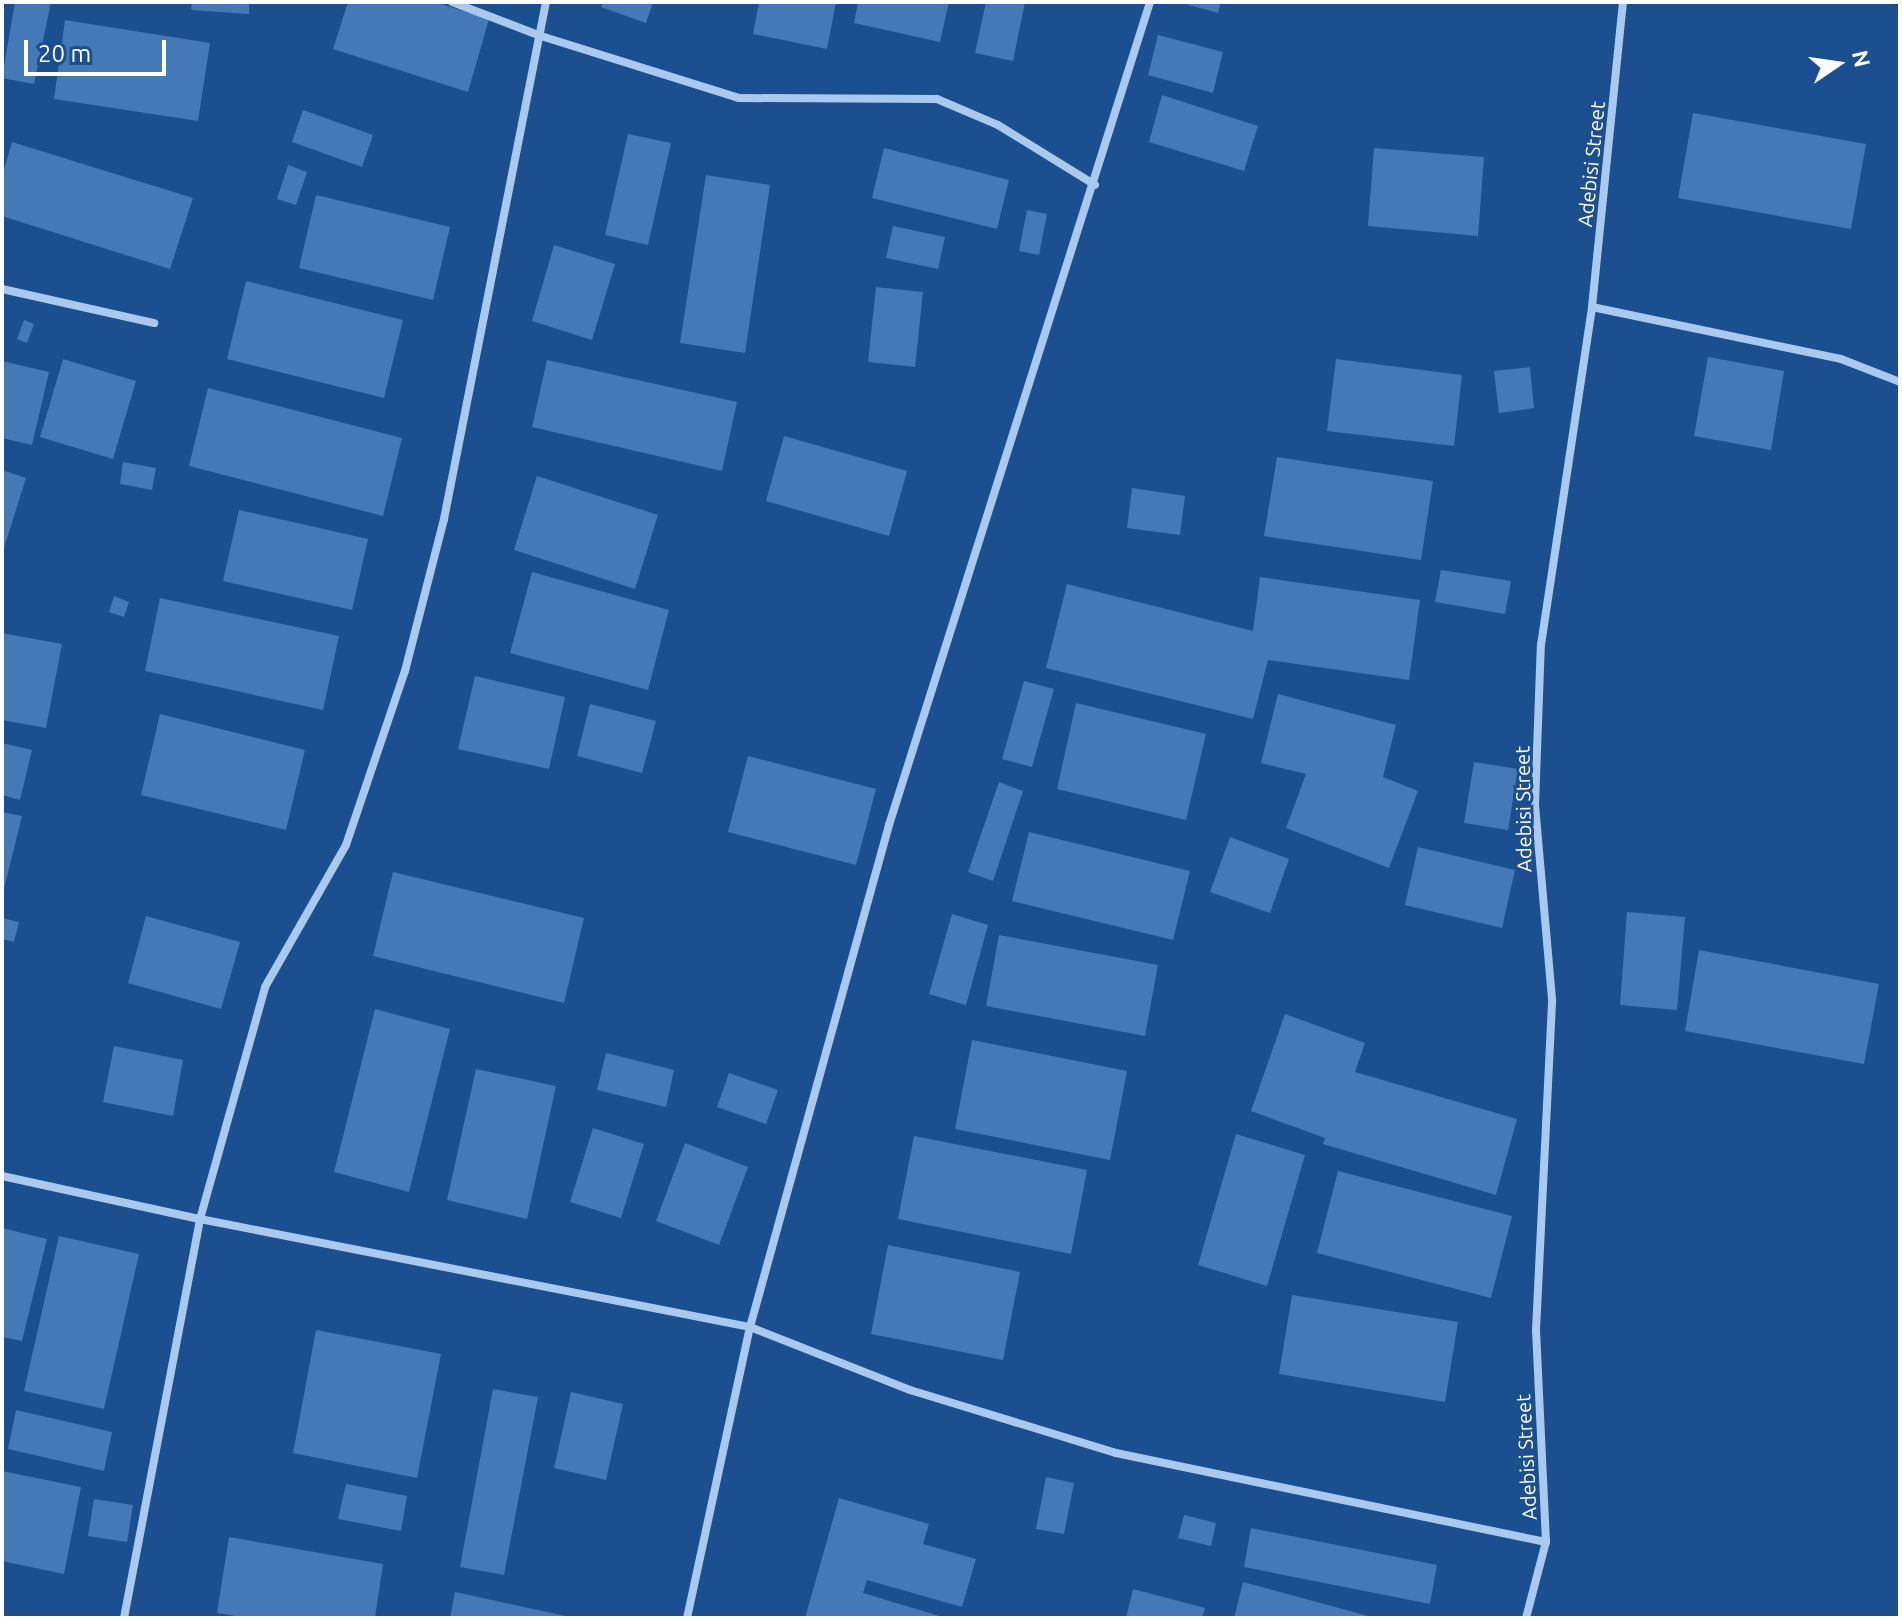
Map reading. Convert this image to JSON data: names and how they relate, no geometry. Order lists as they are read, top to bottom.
{
  "streets": {
    "street": ["Adebisi Street"]
  },
  "scale_bar": "20 m",
  "north": "right"
}
